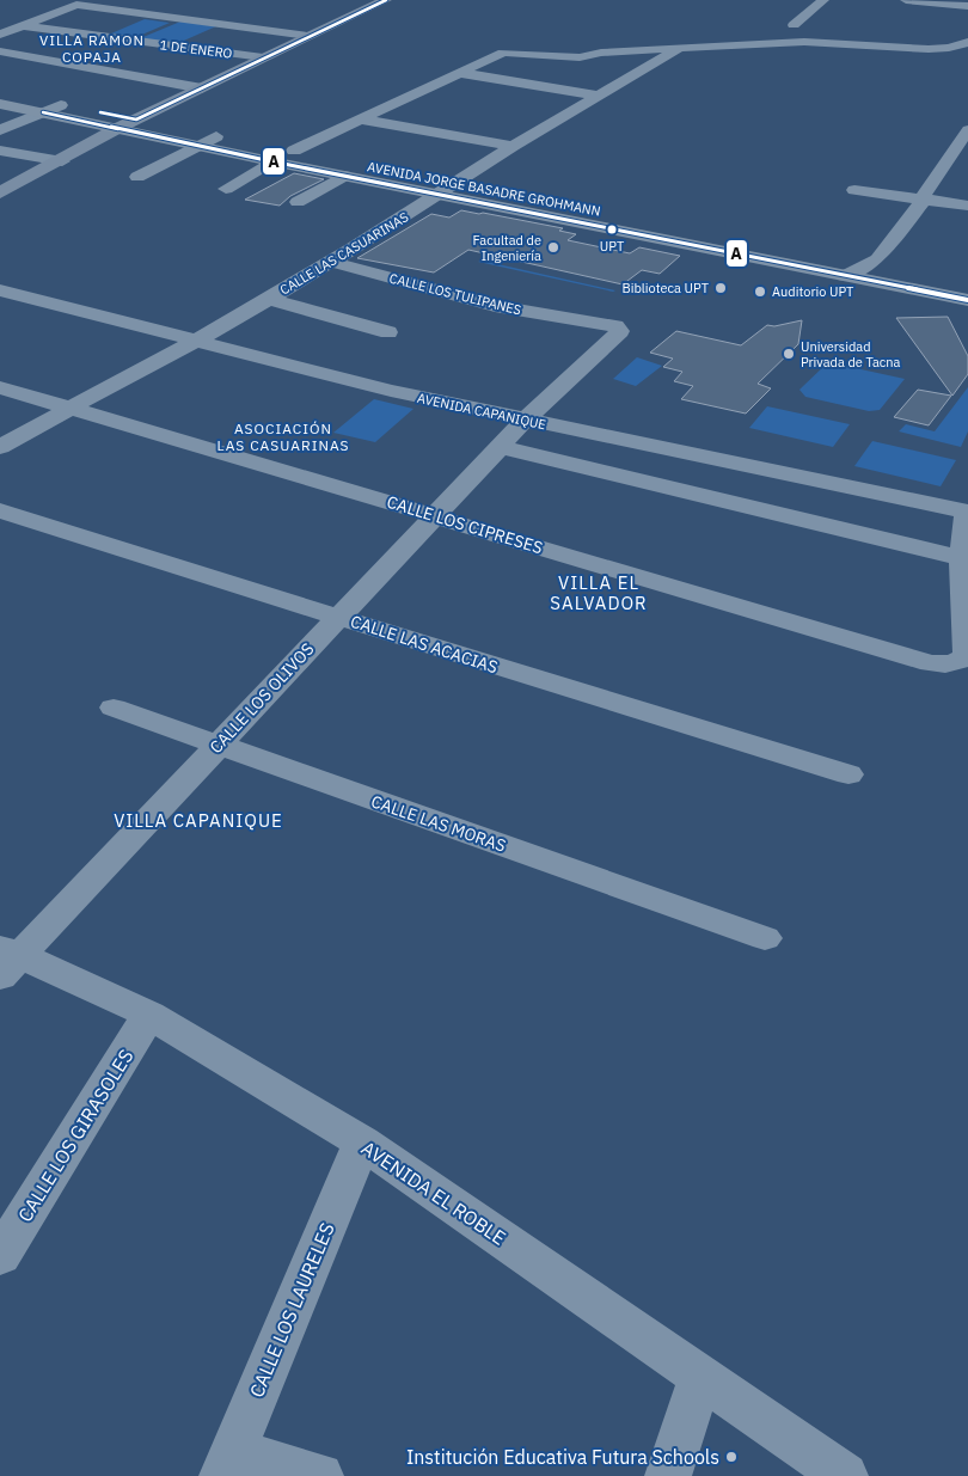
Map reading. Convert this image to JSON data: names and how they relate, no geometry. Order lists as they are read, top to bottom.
{
  "streets": {
    "highway": ["AVENIDA JORGE BASADRE GROHMANN"],
    "street": [
      "1 DE ENERO",
      "CALLE LAS CASUARINAS",
      "CALLE LOS TULIPANES",
      "AVENIDA CAPANIQUE",
      "CALLE LOS CIPRESES",
      "CALLE LAS ACACIAS",
      "CALLE LOS OLIVOS",
      "CALLE LAS MORAS",
      "CALLE LOS GIRASOLES",
      "AVENIDA EL ROBLE",
      "CALLE LOS LAURELES"
    ]
  },
  "crossings": [
    ["AVENIDA JORGE BASADRE GROHMANN", "CALLE LAS CASUARINAS"],
    ["CALLE LAS CASUARINAS", "CALLE LOS TULIPANES"],
    ["CALLE LAS CASUARINAS", "AVENIDA CAPANIQUE"],
    ["CALLE LAS CASUARINAS", "CALLE LOS CIPRESES"],
    ["CALLE LOS TULIPANES", "CALLE LOS OLIVOS"],
    ["AVENIDA CAPANIQUE", "CALLE LOS OLIVOS"],
    ["CALLE LOS CIPRESES", "CALLE LOS OLIVOS"],
    ["CALLE LAS ACACIAS", "CALLE LOS OLIVOS"],
    ["CALLE LOS OLIVOS", "CALLE LAS MORAS"],
    ["CALLE LOS OLIVOS", "AVENIDA EL ROBLE"],
    ["CALLE LOS GIRASOLES", "AVENIDA EL ROBLE"],
    ["AVENIDA EL ROBLE", "CALLE LOS LAURELES"]
  ],
  "districts": [
    "VILLA RAMON COPAJA",
    "ASOCIACIÓN LAS CASUARINAS",
    "VILLA EL SALVADOR",
    "VILLA CAPANIQUE"
  ],
  "places": [
    "UPT",
    "Facultad de Ingeniería",
    "Biblioteca UPT",
    "Auditorio UPT",
    "Universidad Privada de Tacna",
    "Institución Educativa Futura Schools"
  ],
  "lines": ["transit line A"]
}
